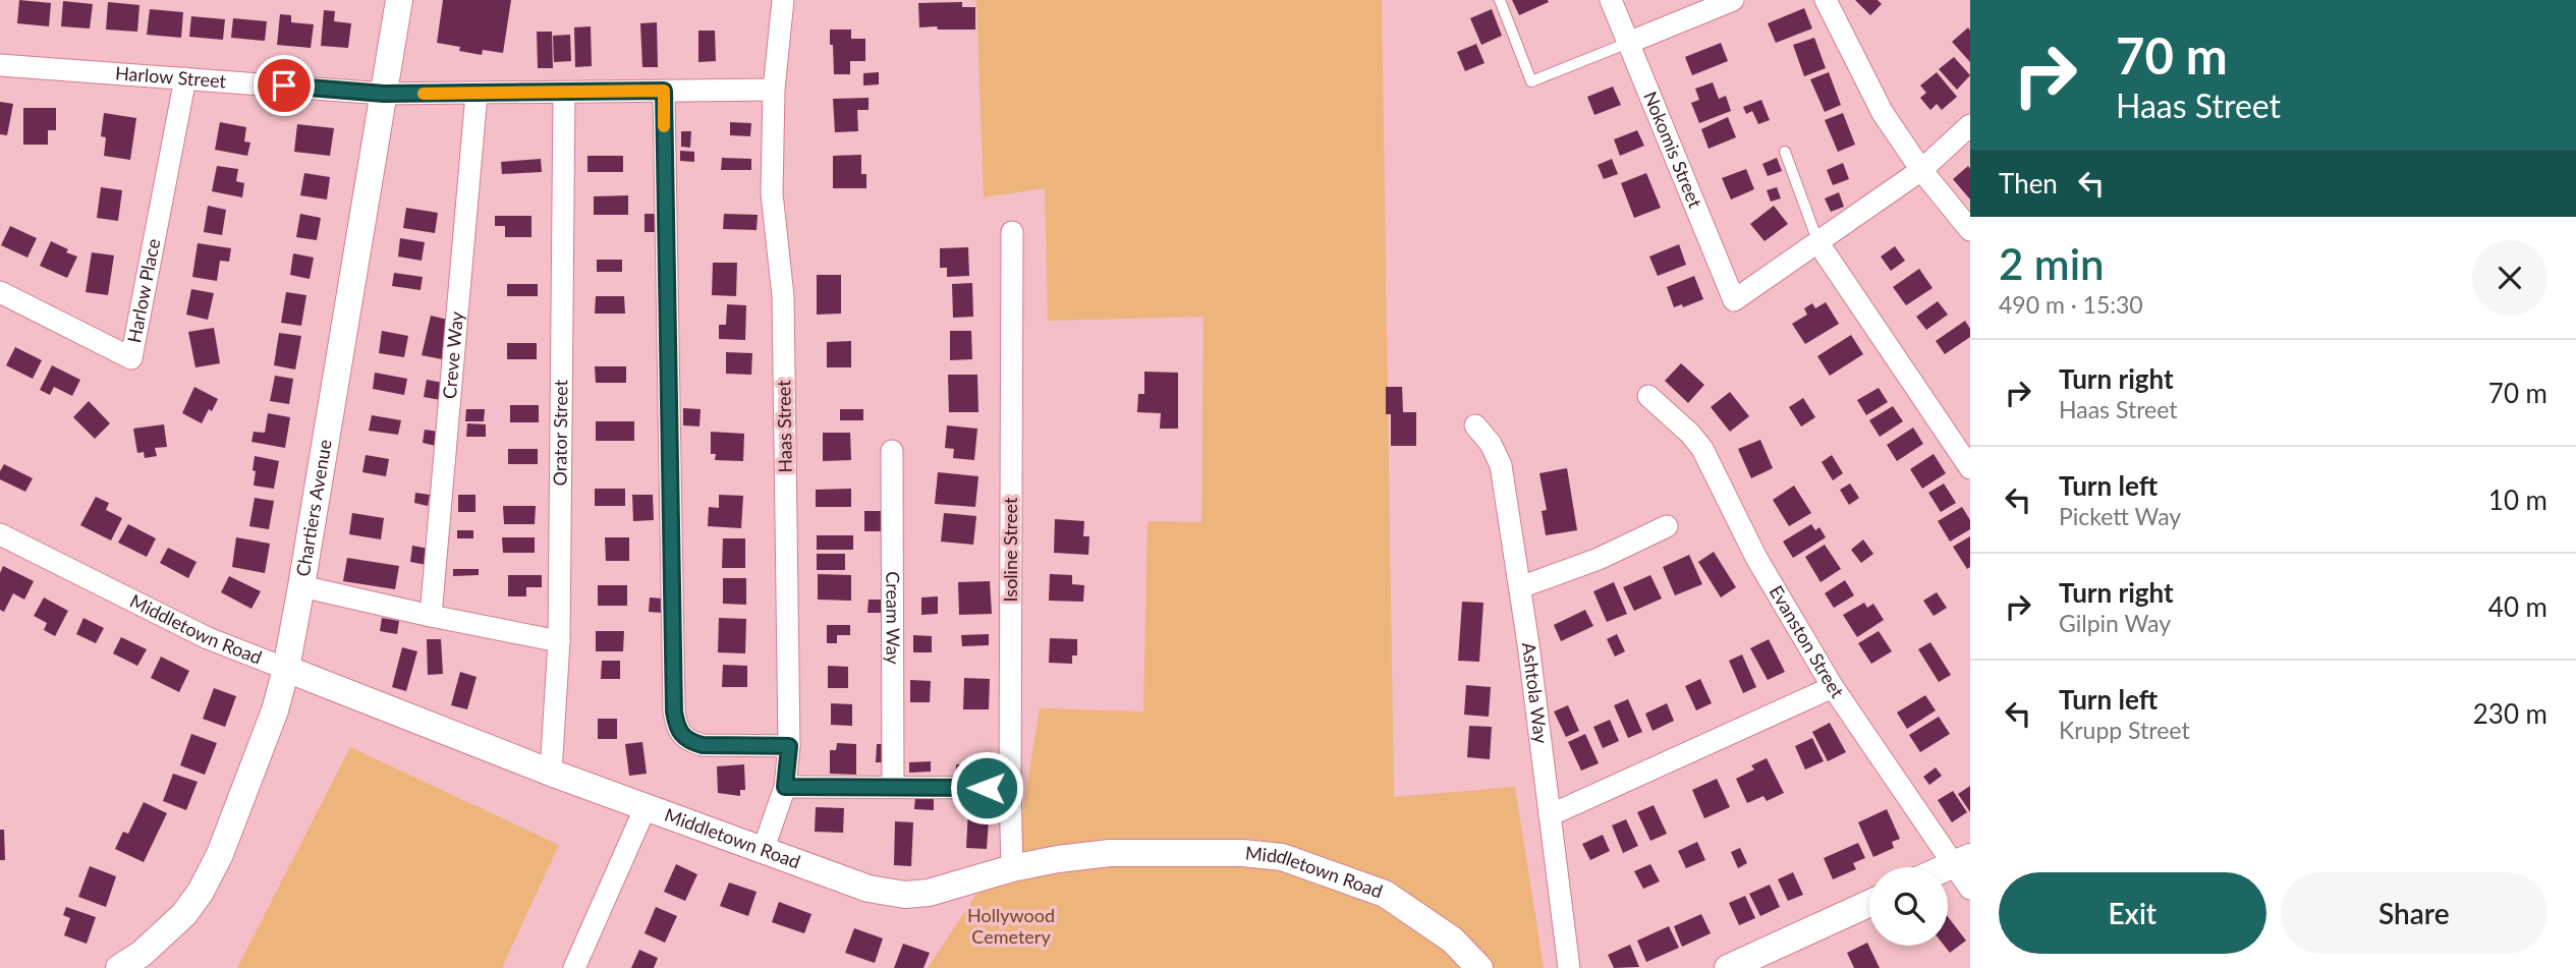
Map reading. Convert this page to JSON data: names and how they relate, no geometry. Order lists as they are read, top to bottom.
{
  "streets": {
    "street": [
      "Harlow Street",
      "Nokomis Street",
      "Harlow Place",
      "Creve Way",
      "Haas Street",
      "Orator Street",
      "Chartiers Avenue",
      "Isoline Street",
      "Cream Way",
      "Middletown Road",
      "Evanston Street",
      "Ashtola Way"
    ]
  },
  "crossings": [
    ["Harlow Street", "Harlow Place"],
    ["Harlow Street", "Creve Way"],
    ["Harlow Street", "Haas Street"],
    ["Harlow Street", "Orator Street"],
    ["Harlow Street", "Chartiers Avenue"],
    ["Haas Street", "Middletown Road"],
    ["Orator Street", "Middletown Road"],
    ["Chartiers Avenue", "Middletown Road"],
    ["Isoline Street", "Middletown Road"]
  ],
  "parks": ["Hollywood Cemetery"],
  "page": {
    "turn": ["70 m", "Haas Street"],
    "then": "Then",
    "heading": ["2 min", "490 m · 15:30"],
    "list": [
      {
        "name": "Turn right",
        "note": "Haas Street",
        "value": "70 m"
      },
      {
        "name": "Turn left",
        "note": "Pickett Way",
        "value": "10 m"
      },
      {
        "name": "Turn right",
        "note": "Gilpin Way",
        "value": "40 m"
      },
      {
        "name": "Turn left",
        "note": "Krupp Street",
        "value": "230 m"
      }
    ],
    "buttons": ["Exit", "Share"]
  }
}
